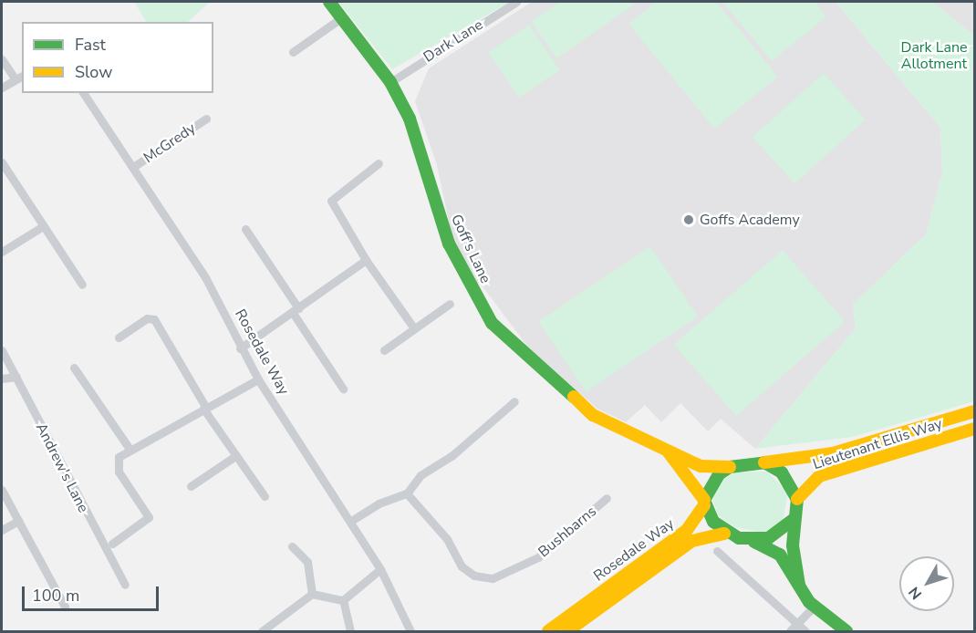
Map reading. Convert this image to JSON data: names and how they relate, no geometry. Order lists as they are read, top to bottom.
{
  "streets": {
    "main road": ["Goff's Lane", "Rosedale Way", "Lieutenant Ellis Way"],
    "street": [
      "Dark Lane",
      "McGredy",
      "Andrew's Lane",
      "Bushbarns"
    ]
  },
  "crossings": [
    ["Dark Lane", "Goff's Lane"],
    ["McGredy", "Rosedale Way"],
    ["Goff's Lane", "Rosedale Way"],
    ["Goff's Lane", "Lieutenant Ellis Way"],
    ["Rosedale Way", "Lieutenant Ellis Way"]
  ],
  "parks": ["Dark Lane Allotment"],
  "places": ["Goffs Academy"],
  "legend": ["Fast", "Slow"],
  "scale_bar": "100 m",
  "north": "bottom left"
}
